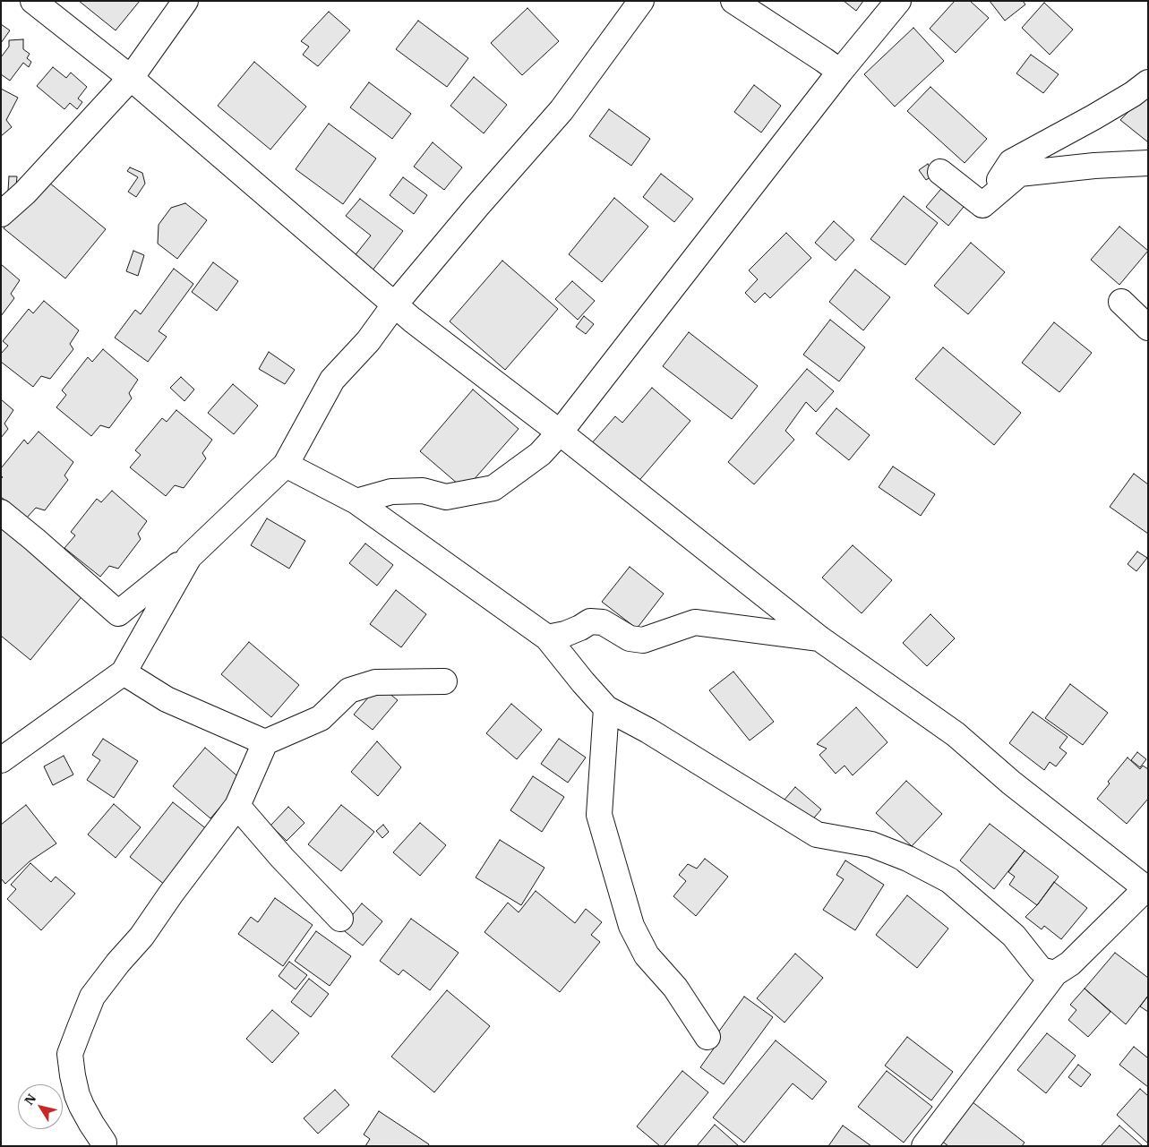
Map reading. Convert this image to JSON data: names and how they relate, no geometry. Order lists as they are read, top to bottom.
{
  "north": "top left"
}
